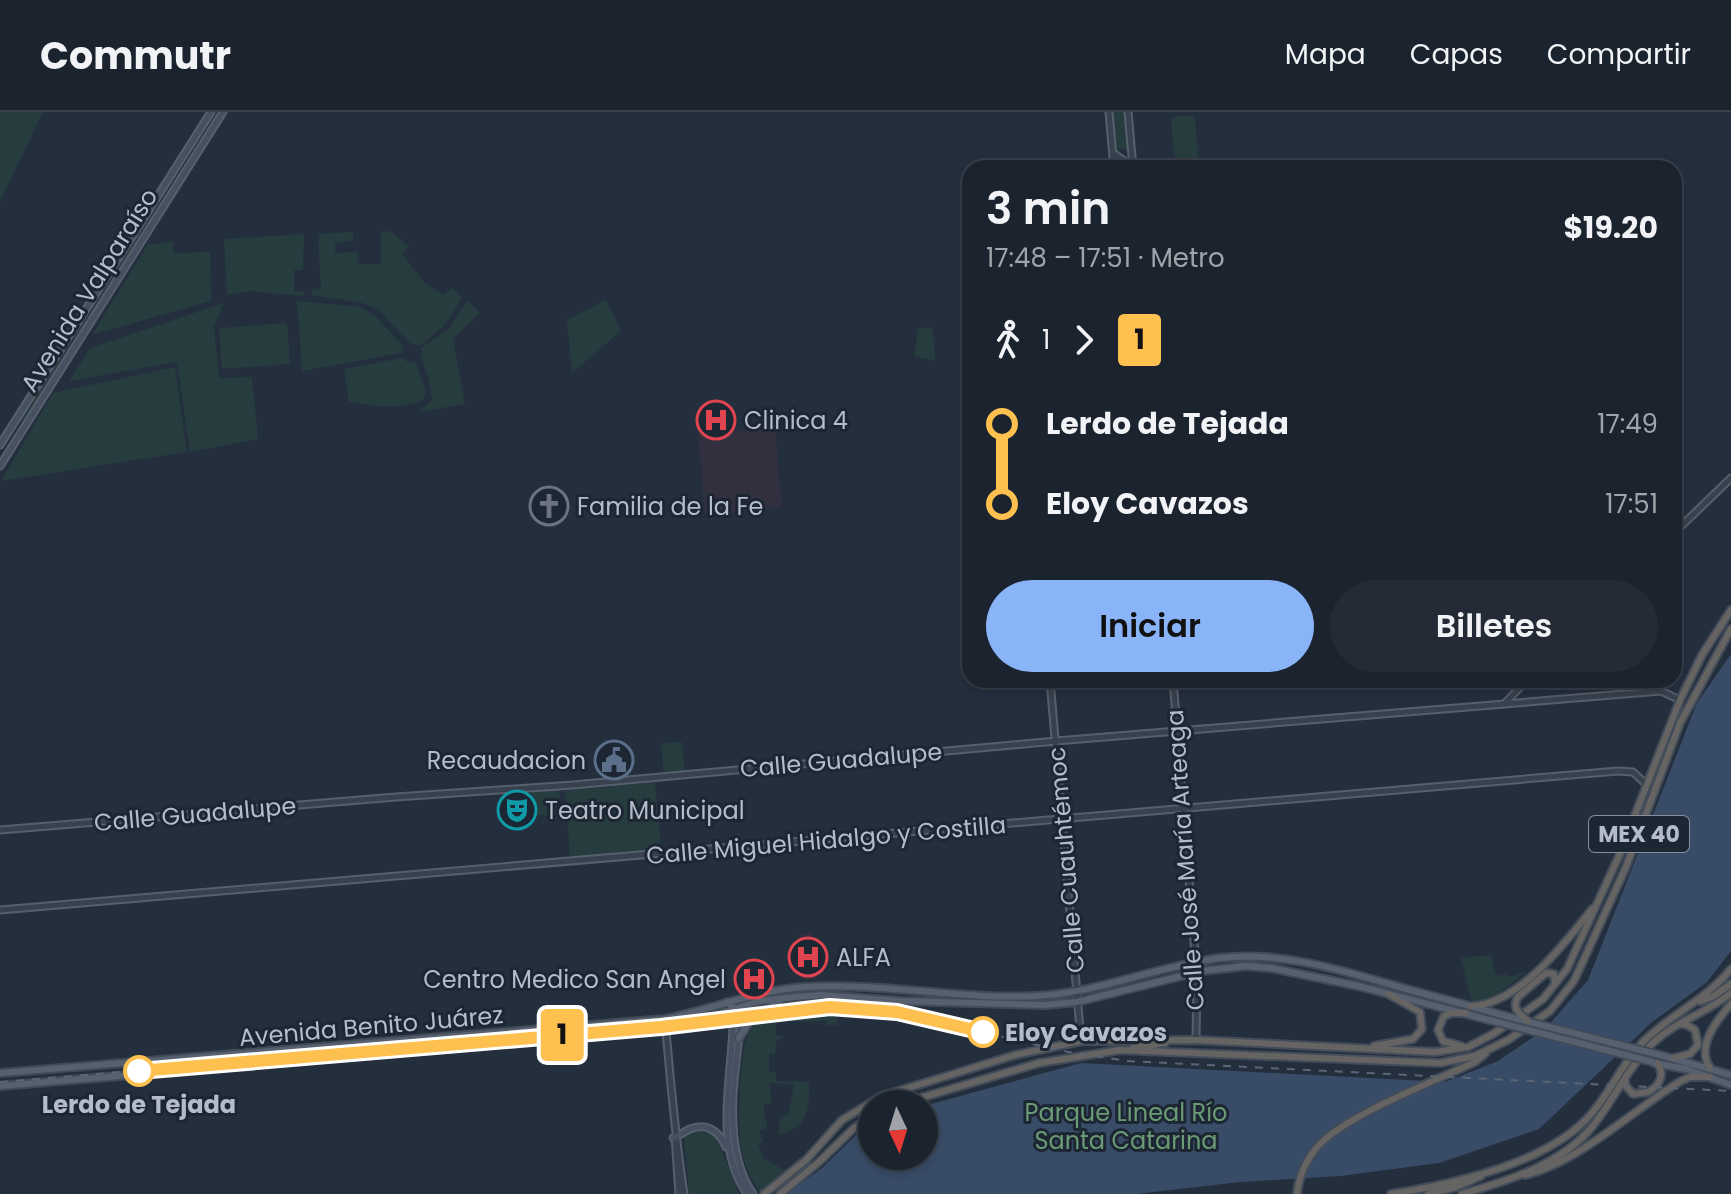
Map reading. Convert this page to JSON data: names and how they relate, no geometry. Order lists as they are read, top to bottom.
{
  "streets": {
    "highway": ["MEX 40"],
    "main road": ["Avenida Valparaíso", "Avenida Benito Juárez"],
    "street": [
      "Calle Guadalupe",
      "Calle Miguel Hidalgo y Costilla",
      "Calle Cuauhtémoc",
      "Calle José María Arteaga"
    ]
  },
  "crossings": [
    ["Calle Guadalupe", "MEX 40"],
    ["Calle Guadalupe", "Calle Cuauhtémoc"],
    ["Calle Guadalupe", "Calle José María Arteaga"],
    ["MEX 40", "Calle Miguel Hidalgo y Costilla"],
    ["MEX 40", "Calle Cuauhtémoc"],
    ["MEX 40", "Calle José María Arteaga"],
    ["Calle Miguel Hidalgo y Costilla", "Calle Cuauhtémoc"],
    ["Calle Miguel Hidalgo y Costilla", "Calle José María Arteaga"],
    ["Calle Cuauhtémoc", "Avenida Benito Juárez"],
    ["Calle José María Arteaga", "Avenida Benito Juárez"]
  ],
  "parks": ["Parque Lineal Río Santa Catarina"],
  "places": {
    "hospital": ["Clinica 4", "ALFA", "Centro Medico San Angel"],
    "church": ["Familia de la Fe"],
    "public building": ["Recaudacion"],
    "theatre": ["Teatro Municipal"],
    "other": ["Eloy Cavazos", "Lerdo de Tejada"]
  },
  "lines": ["metro line 1"],
  "north": "bottom",
  "page": {
    "header": "Commutr",
    "nav": ["Mapa", "Capas", "Compartir"],
    "on_map": "1",
    "heading": ["3 min", "17:48 – 17:51 · Metro", "$19.20"],
    "legs": ["1", "1"],
    "list": [
      {
        "name": "Lerdo de Tejada",
        "value": "17:49"
      },
      {
        "name": "Eloy Cavazos",
        "value": "17:51"
      }
    ],
    "buttons": ["Iniciar", "Billetes"]
  }
}
